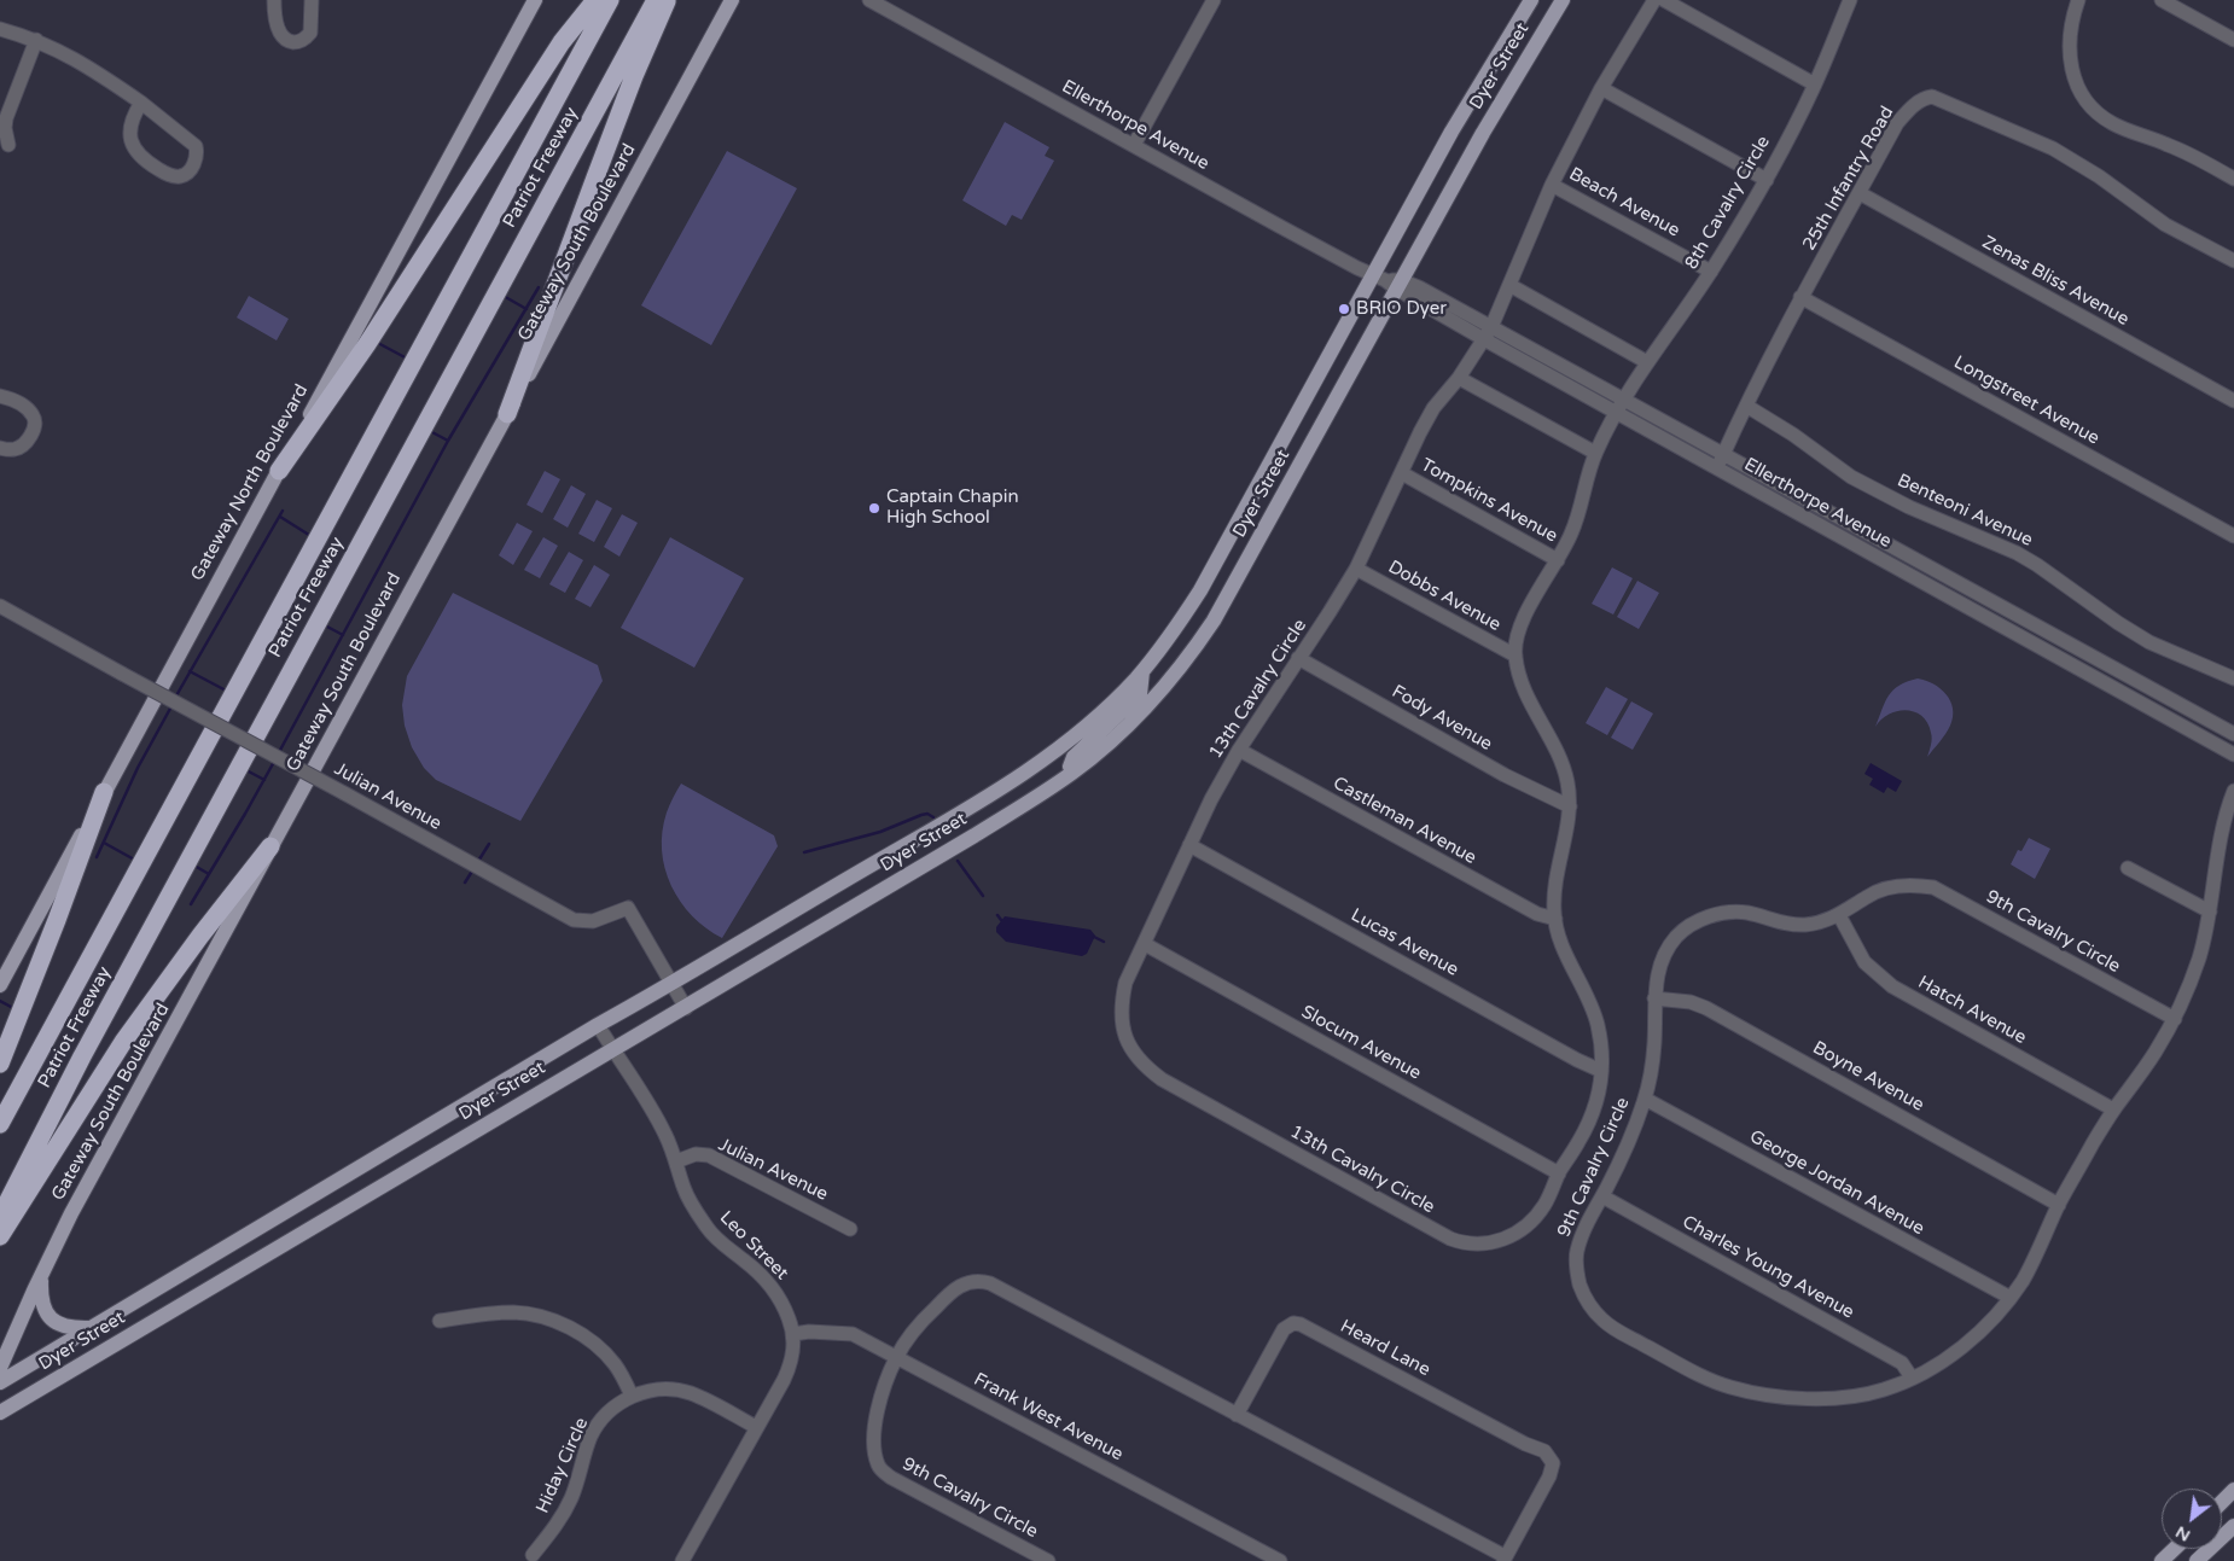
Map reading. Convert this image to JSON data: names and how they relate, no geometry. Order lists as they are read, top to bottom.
{
  "streets": {
    "highway": ["Patriot Freeway"],
    "main road": ["Dyer Street", "Gateway South Boulevard", "Gateway North Boulevard"],
    "street": [
      "Ellerthorpe Avenue",
      "25th Infantry Road",
      "Beach Avenue",
      "8th Cavalry Circle",
      "Zenas Bliss Avenue",
      "Longstreet Avenue",
      "Tompkins Avenue",
      "Benteoni Avenue",
      "Dobbs Avenue",
      "13th Cavalry Circle",
      "Fody Avenue",
      "Julian Avenue",
      "Castleman Avenue",
      "9th Cavalry Circle",
      "Lucas Avenue",
      "Hatch Avenue",
      "Slocum Avenue",
      "Boyne Avenue",
      "George Jordan Avenue",
      "Leo Street",
      "Charles Young Avenue",
      "Heard Lane",
      "Frank West Avenue",
      "Hiday Circle"
    ]
  },
  "crossings": [
    ["Dyer Street", "Ellerthorpe Avenue"],
    ["Dyer Street", "Julian Avenue"],
    ["Dyer Street", "Leo Street"],
    ["Ellerthorpe Avenue", "25th Infantry Road"],
    ["Ellerthorpe Avenue", "8th Cavalry Circle"],
    ["Ellerthorpe Avenue", "13th Cavalry Circle"],
    ["25th Infantry Road", "Zenas Bliss Avenue"],
    ["25th Infantry Road", "Longstreet Avenue"],
    ["25th Infantry Road", "Benteoni Avenue"],
    ["Beach Avenue", "8th Cavalry Circle"],
    ["8th Cavalry Circle", "13th Cavalry Circle"],
    ["Tompkins Avenue", "13th Cavalry Circle"],
    ["Dobbs Avenue", "13th Cavalry Circle"],
    ["13th Cavalry Circle", "Fody Avenue"],
    ["13th Cavalry Circle", "Castleman Avenue"],
    ["13th Cavalry Circle", "Lucas Avenue"],
    ["13th Cavalry Circle", "Slocum Avenue"],
    ["Julian Avenue", "Leo Street"],
    ["9th Cavalry Circle", "Hatch Avenue"],
    ["9th Cavalry Circle", "Boyne Avenue"],
    ["9th Cavalry Circle", "George Jordan Avenue"],
    ["9th Cavalry Circle", "Charles Young Avenue"],
    ["9th Cavalry Circle", "Frank West Avenue"],
    ["Leo Street", "Frank West Avenue"]
  ],
  "places": ["BRIO Dyer", "Captain Chapin High School"],
  "north": "bottom left"
}
